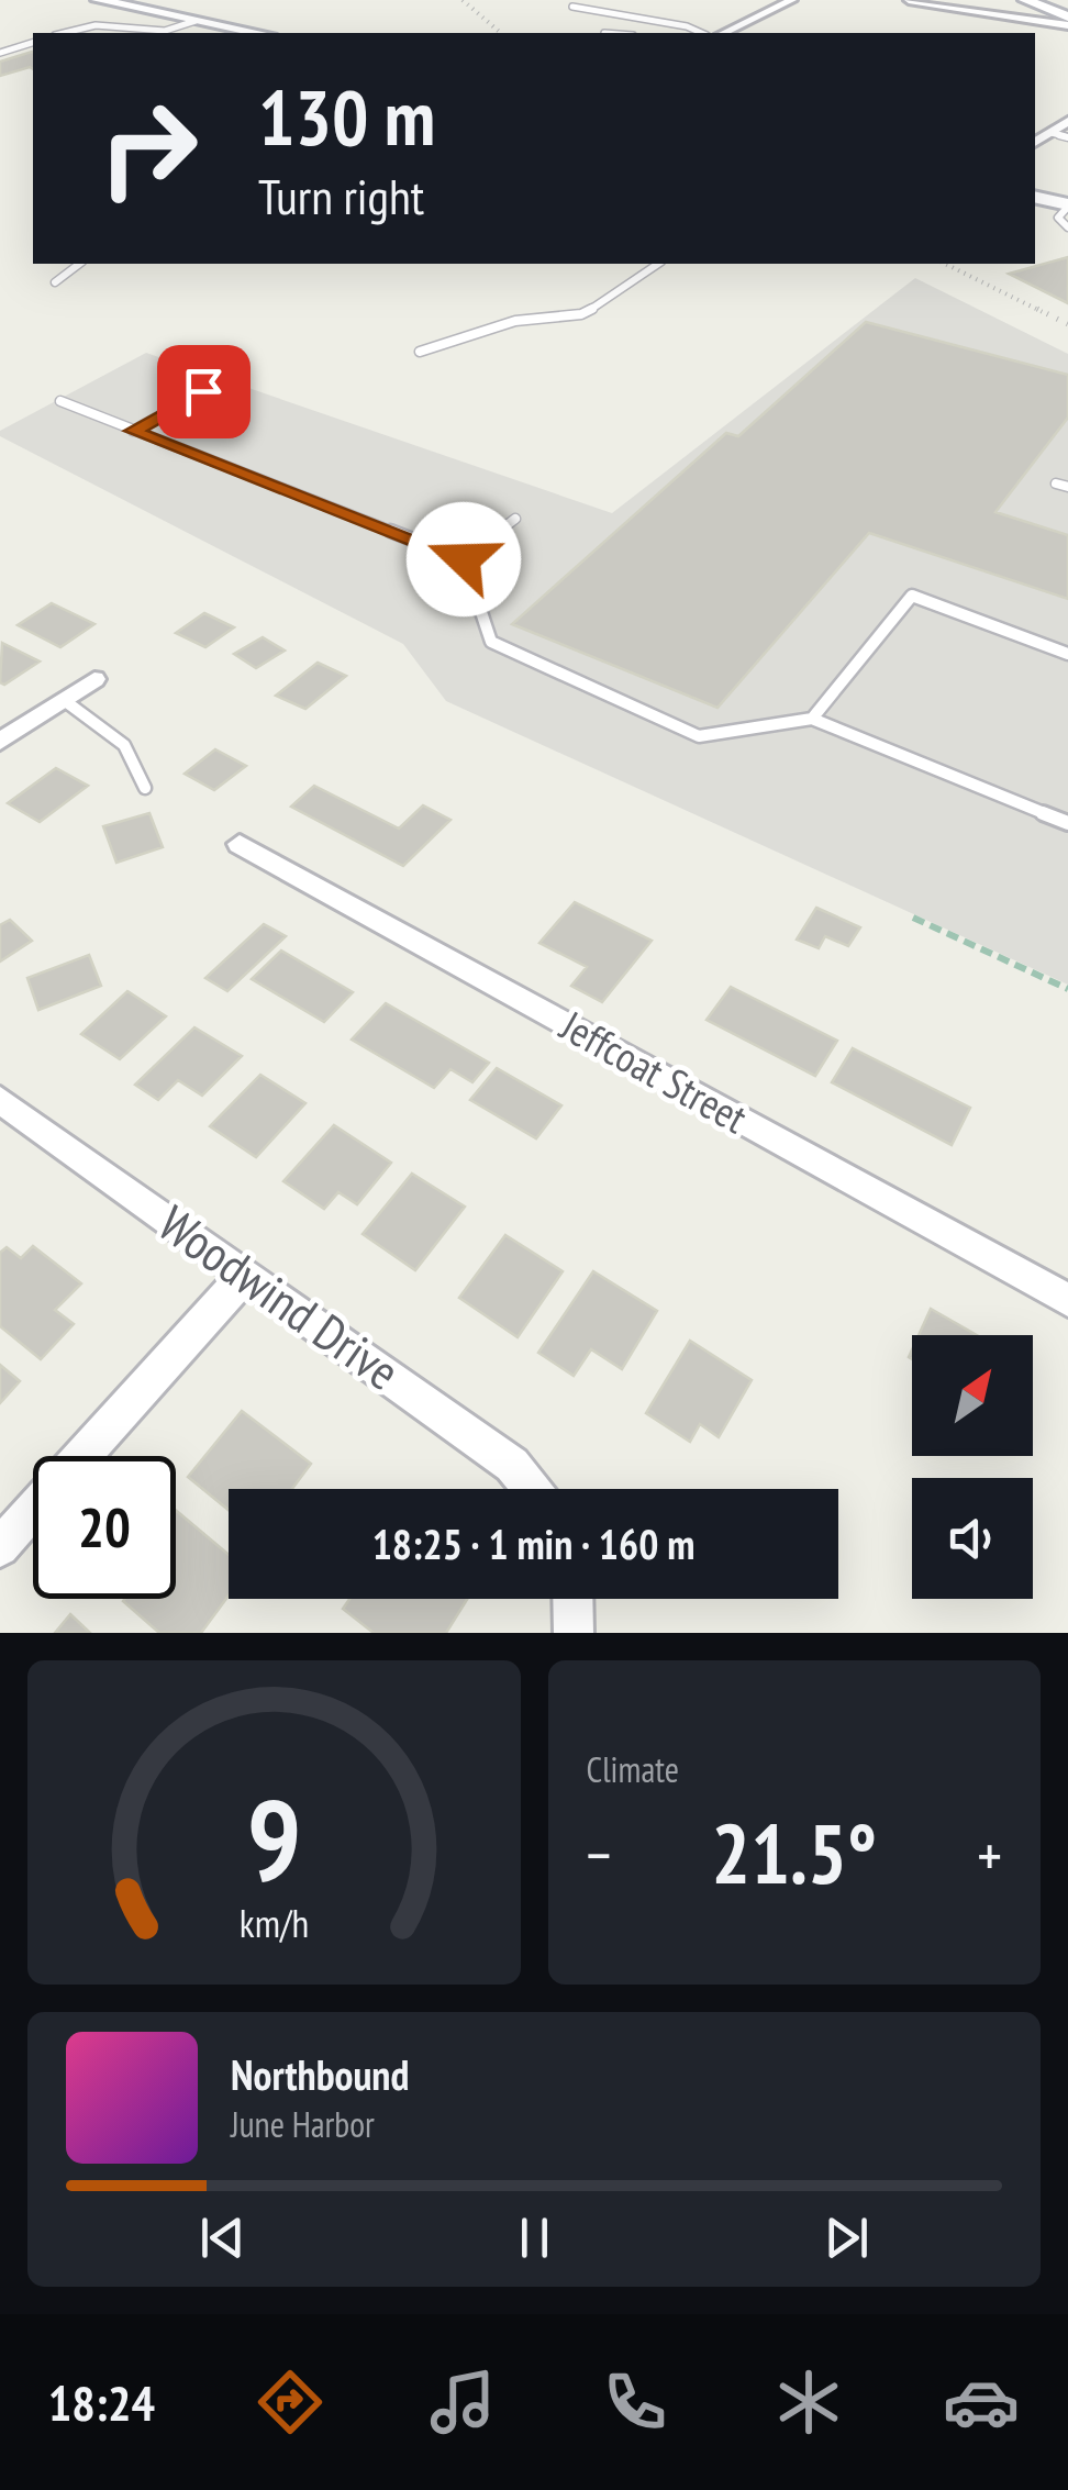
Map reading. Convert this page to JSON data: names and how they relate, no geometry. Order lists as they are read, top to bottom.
{
  "streets": {
    "street": ["Jeffcoat Street", "Woodwind Drive"]
  },
  "north": "top right",
  "page": {
    "turn": ["130 m", "Turn right"],
    "limit": "20",
    "trip": "18:25 · 1 min · 160 m",
    "tile": "Climate",
    "heat": ["−", "21.5°", "+"],
    "song": ["Northbound", "June Harbor"],
    "tabs": "18:24",
    "gauge": ["9", "km/h"]
  }
}
